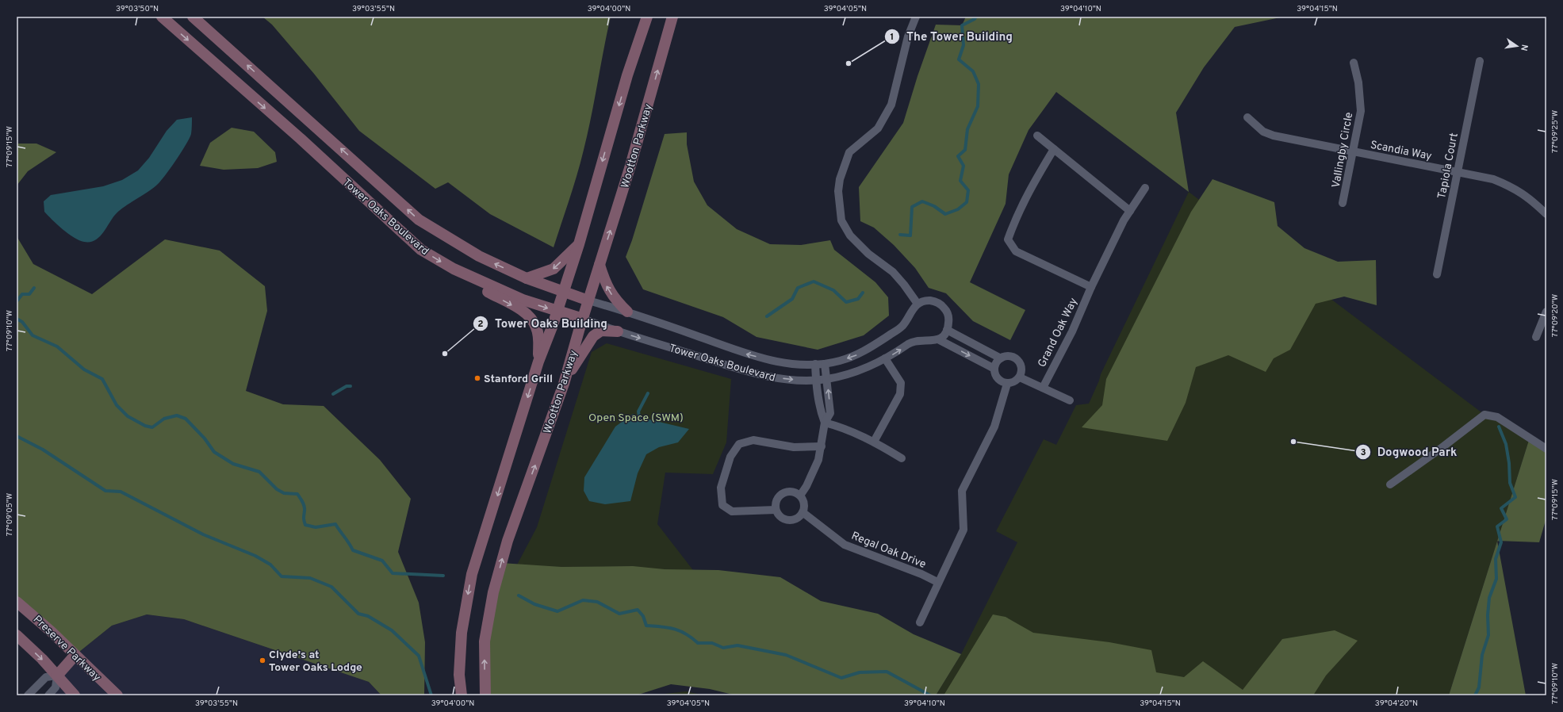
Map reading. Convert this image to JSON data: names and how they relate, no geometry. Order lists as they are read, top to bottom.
{
  "streets": {
    "main road": ["Wootton Parkway", "Tower Oaks Boulevard", "Preserve Parkway"],
    "street": [
      "Vallingby Circle",
      "Scandia Way",
      "Tapiola Court",
      "Grand Oak Way",
      "Regal Oak Drive"
    ]
  },
  "crossings": [
    ["Wootton Parkway", "Tower Oaks Boulevard"],
    ["Vallingby Circle", "Scandia Way"],
    ["Scandia Way", "Tapiola Court"]
  ],
  "parks": ["Open Space (SWM)"],
  "places": [
    "The Tower Building",
    "Tower Oaks Building",
    "Stanford Grill",
    "Dogwood Park",
    "Clyde's at Tower Oaks Lodge"
  ],
  "north": "right",
  "coordinates": [
    "39°03'50\"N",
    "39°03'55\"N",
    "39°04'00\"N",
    "39°04'05\"N",
    "39°04'10\"N",
    "39°04'15\"N",
    "77°09'25\"W",
    "77°09'15\"W",
    "77°09'20\"W",
    "77°09'10\"W",
    "77°09'05\"W",
    "39°04'20\"N"
  ]
}
